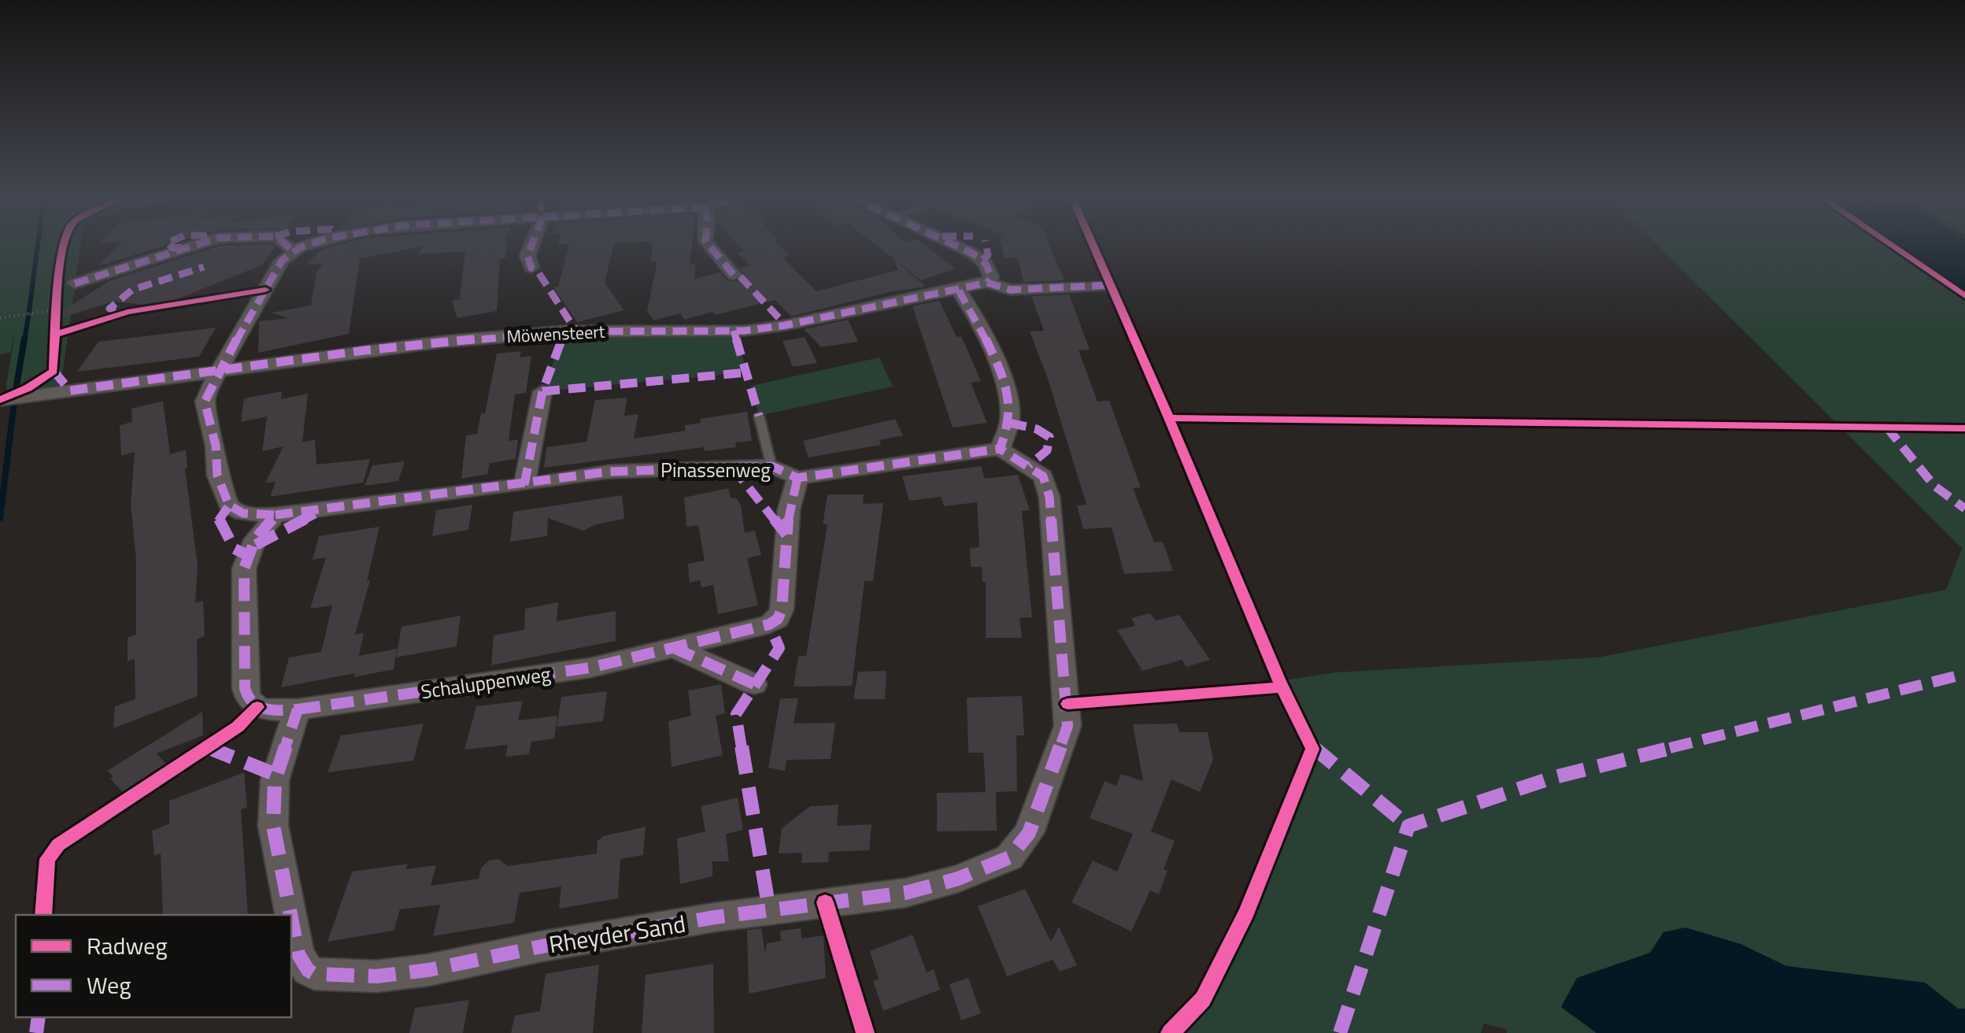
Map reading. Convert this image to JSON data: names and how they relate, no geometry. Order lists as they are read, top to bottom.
{
  "streets": {
    "street": [
      "Möwensteert",
      "Pinassenweg",
      "Schaluppenweg",
      "Rheyder Sand"
    ]
  },
  "crossings": [
    ["Pinassenweg", "Schaluppenweg"],
    ["Pinassenweg", "Rheyder Sand"],
    ["Schaluppenweg", "Rheyder Sand"]
  ],
  "legend": ["Radweg", "Weg"]
}
